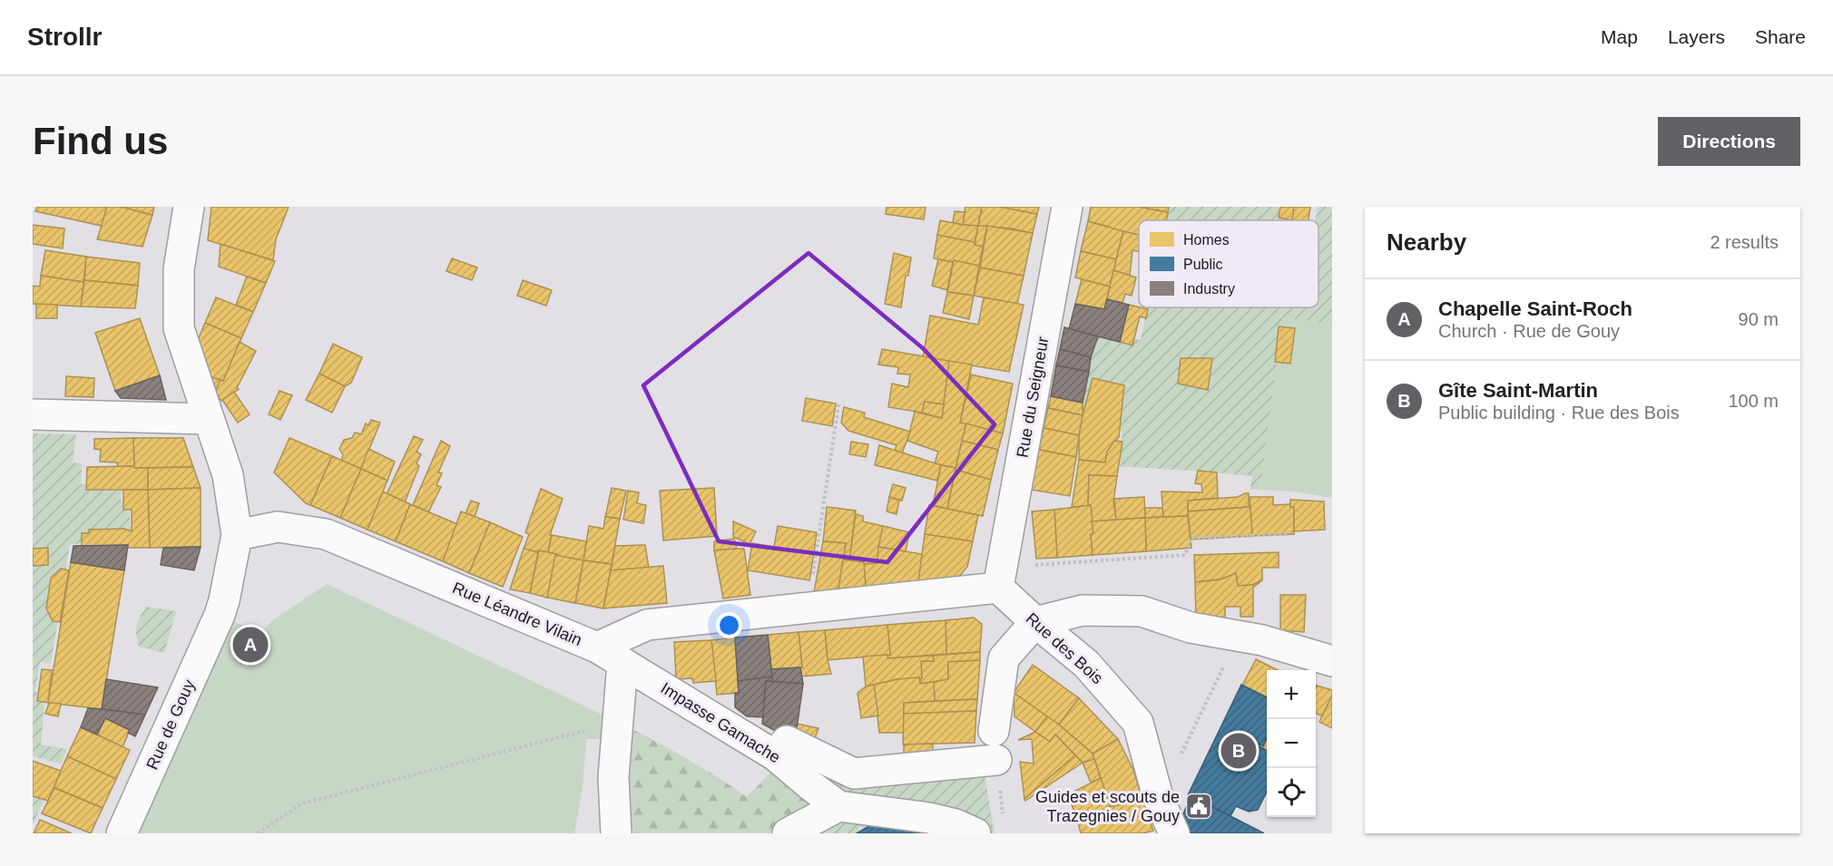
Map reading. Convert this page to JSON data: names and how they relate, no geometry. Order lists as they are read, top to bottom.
{
  "streets": {
    "street": [
      "Rue du Seigneur",
      "Rue Léandre Vilain",
      "Rue des Bois",
      "Impasse Gamache",
      "Rue de Gouy"
    ]
  },
  "crossings": [
    ["Rue du Seigneur", "Rue Léandre Vilain"],
    ["Rue du Seigneur", "Rue des Bois"],
    ["Rue Léandre Vilain", "Rue des Bois"],
    ["Rue Léandre Vilain", "Impasse Gamache"],
    ["Rue Léandre Vilain", "Rue de Gouy"]
  ],
  "places": {
    "public building": ["Guides et scouts de Trazegnies / Gouy"]
  },
  "legend": ["Homes", "Public", "Industry"],
  "page": {
    "header": "Strollr",
    "nav": ["Map", "Layers", "Share"],
    "buttons": "Directions",
    "title": "Find us",
    "heading": ["Nearby", "2 results"],
    "list": [
      {
        "mark": "A",
        "name": "Chapelle Saint-Roch",
        "note": "Church · Rue de Gouy",
        "value": "90 m"
      },
      {
        "mark": "B",
        "name": "Gîte Saint-Martin",
        "note": "Public building · Rue des Bois",
        "value": "100 m"
      }
    ],
    "pins": ["A", "B"],
    "map_buttons": ["+", "−"]
  }
}
